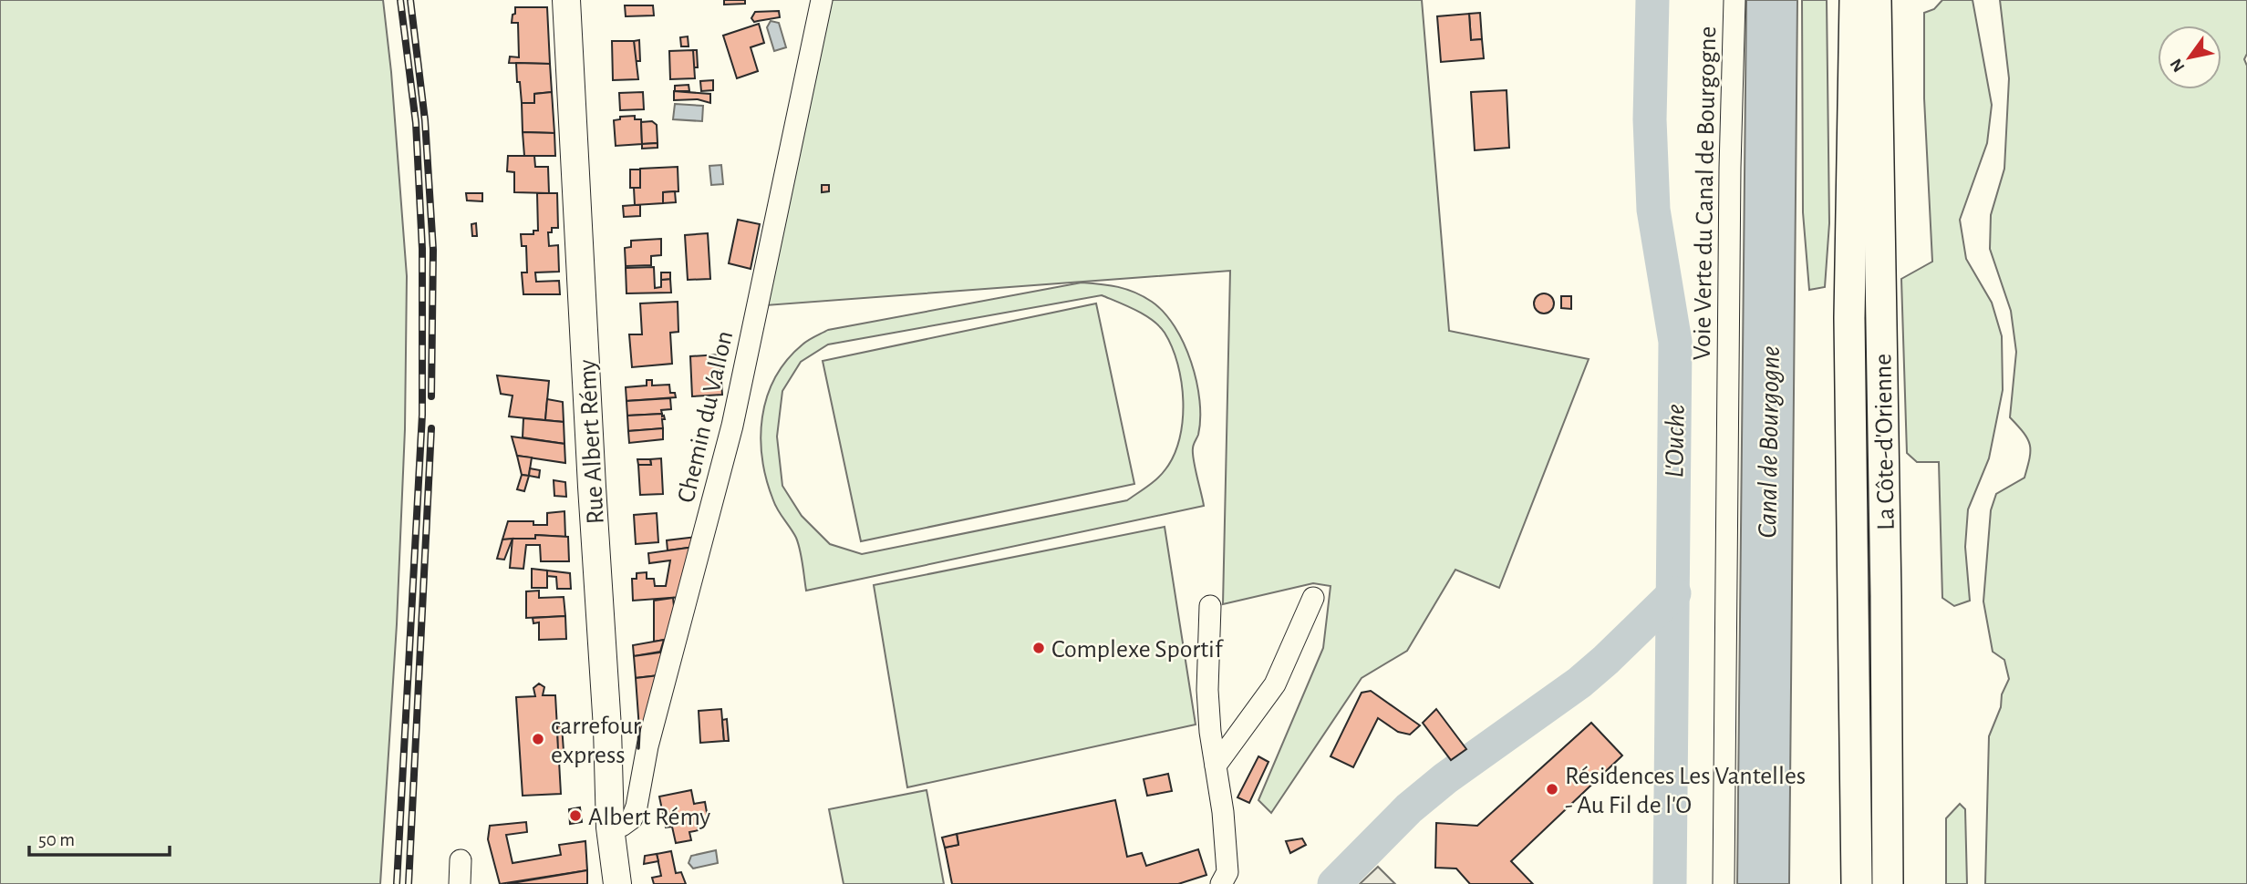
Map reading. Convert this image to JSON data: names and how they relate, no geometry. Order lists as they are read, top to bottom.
{
  "streets": {
    "highway": ["La Côte-d'Orienne"],
    "main road": ["Rue Albert Rémy"],
    "street": ["Voie Verte du Canal de Bourgogne", "Chemin du Vallon"]
  },
  "crossings": [
    ["Chemin du Vallon", "Rue Albert Rémy"]
  ],
  "water": ["L'Ouche", "Canal de Bourgogne"],
  "places": [
    "Complexe Sportif",
    "carrefour express",
    "Résidences Les Vantelles - Au Fil de l'O",
    "Albert Rémy"
  ],
  "scale_bar": "50 m",
  "north": "bottom left"
}
